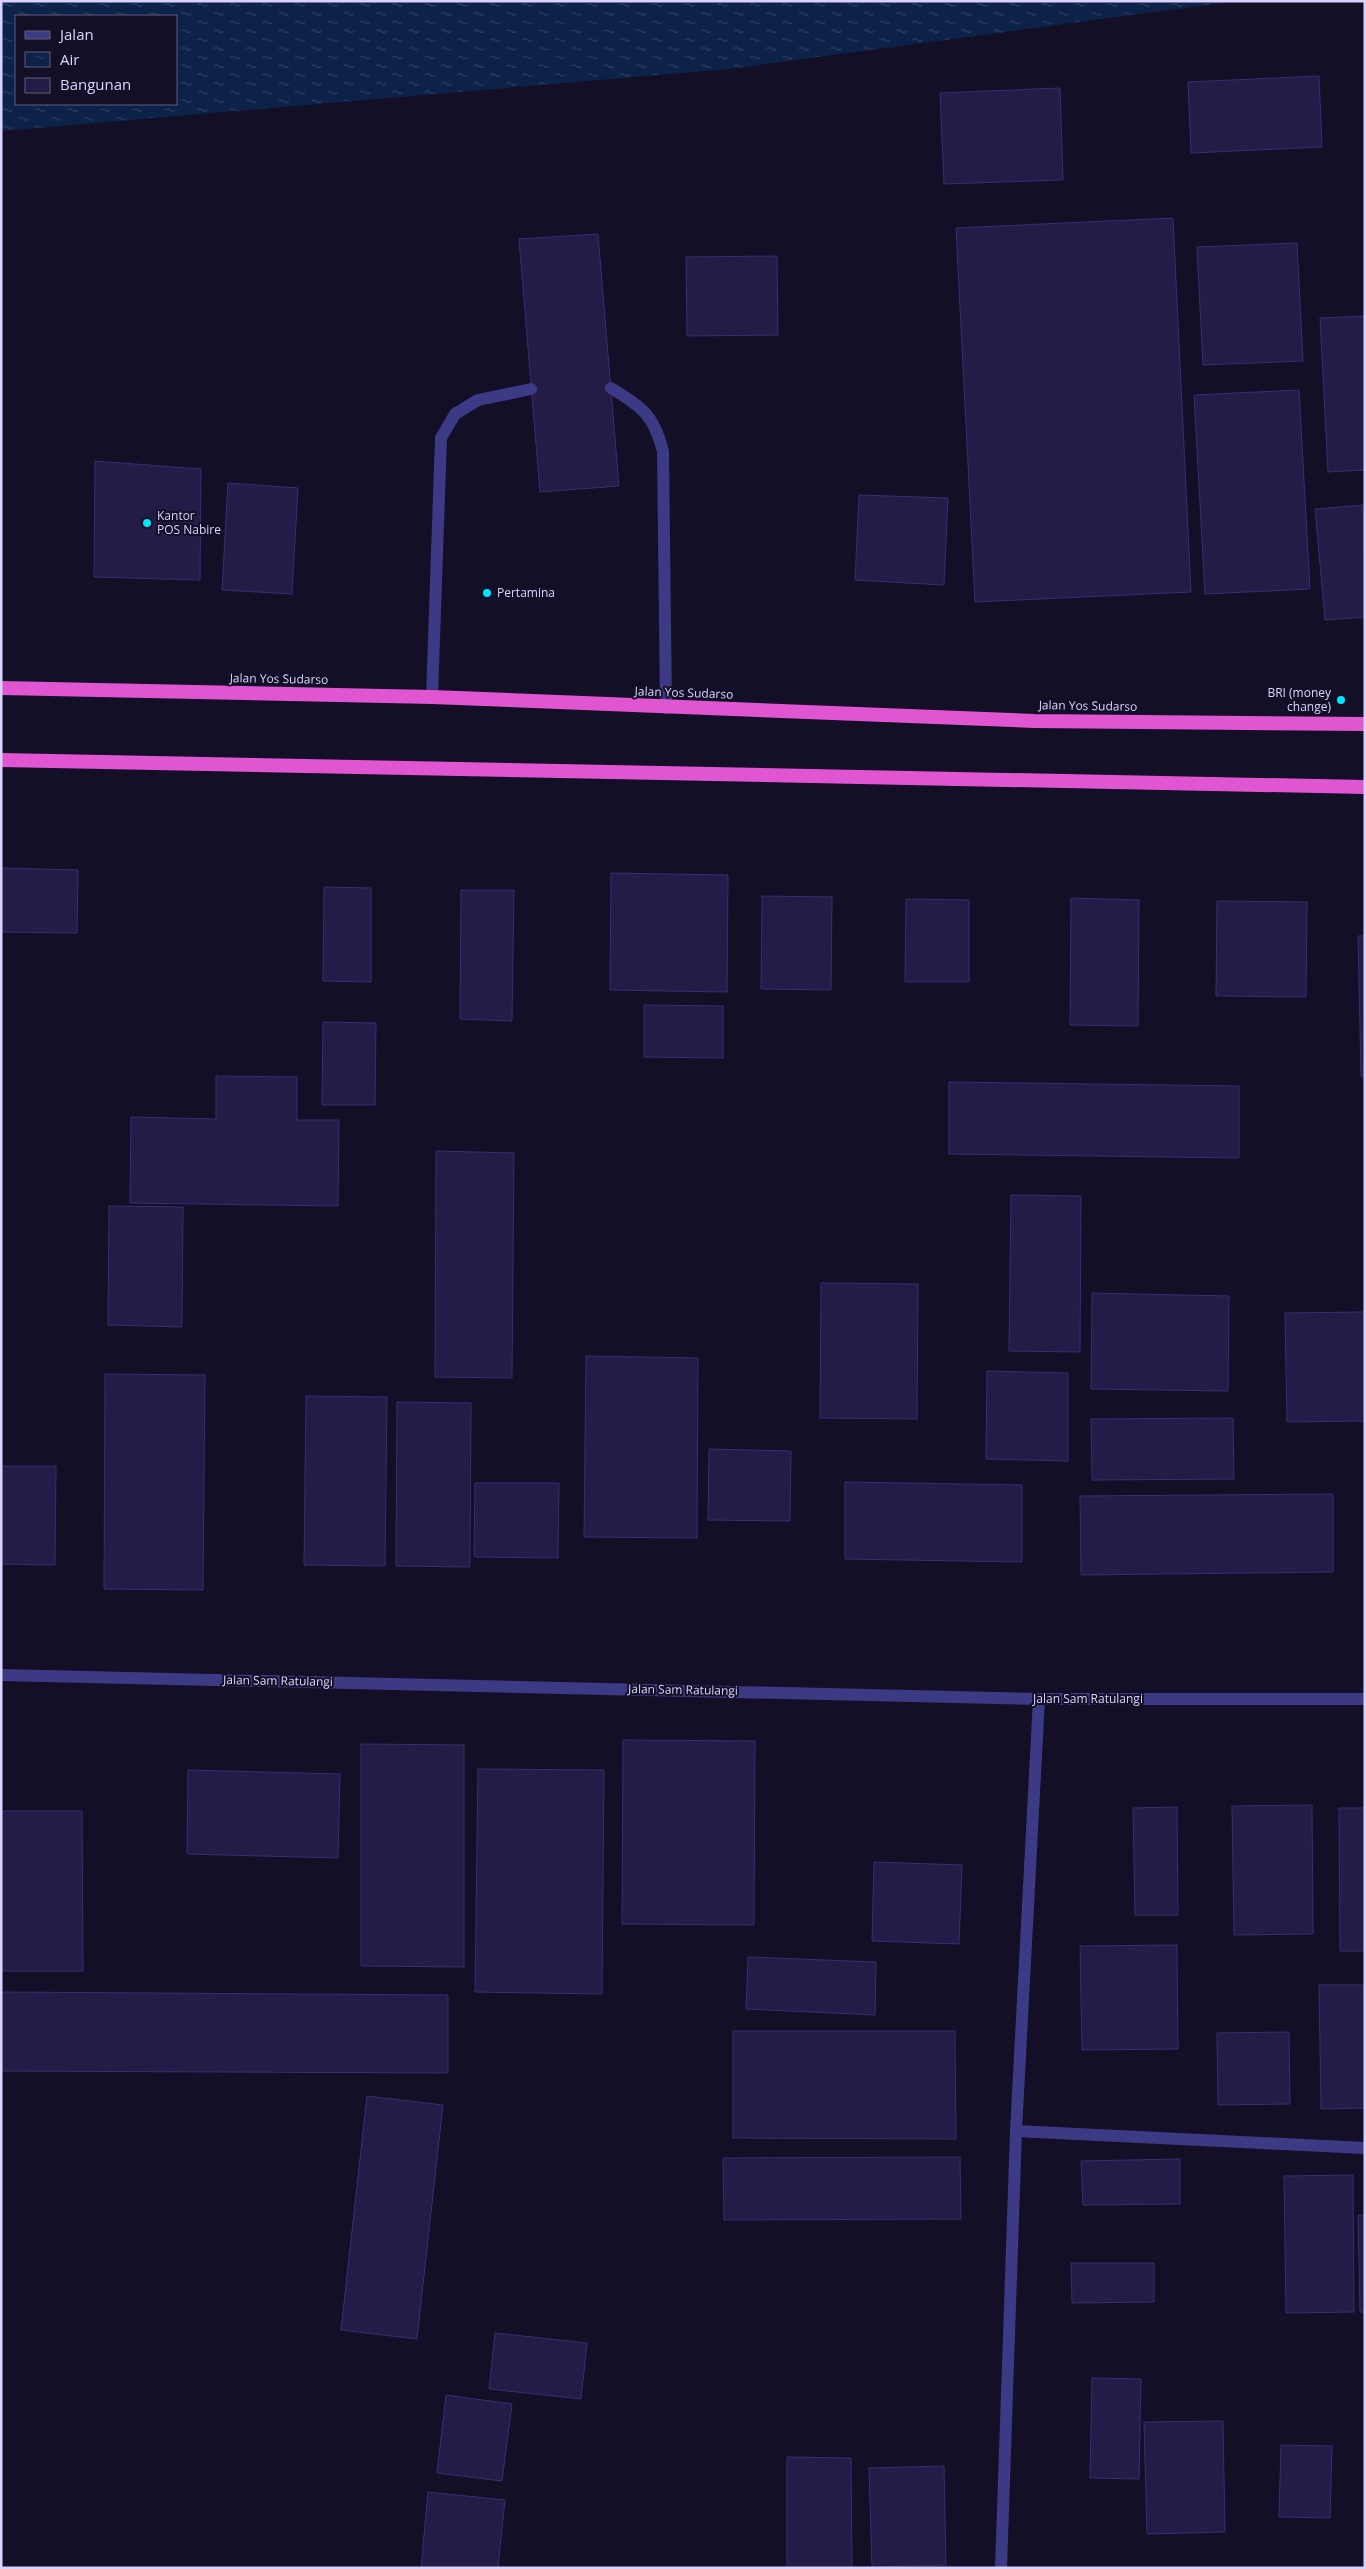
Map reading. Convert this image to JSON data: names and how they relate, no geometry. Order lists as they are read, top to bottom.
{
  "streets": {
    "highway": ["Jalan Yos Sudarso"],
    "street": ["Jalan Sam Ratulangi"]
  },
  "places": ["Kantor POS Nabire", "Pertamina", "BRI (money change)"],
  "legend": ["Jalan", "Air", "Bangunan"]
}
